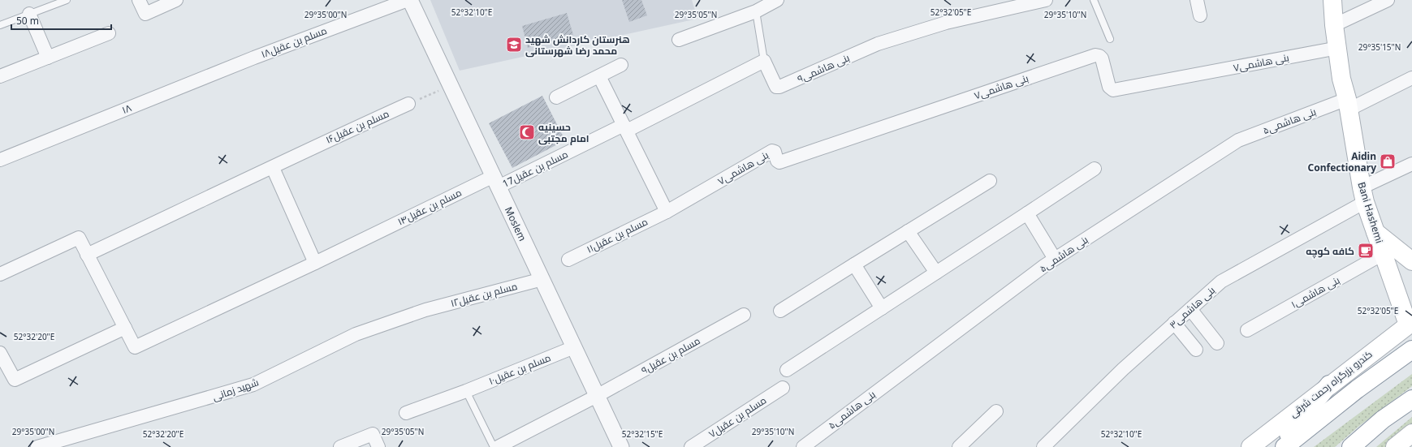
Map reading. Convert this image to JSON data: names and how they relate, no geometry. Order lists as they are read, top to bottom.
{
  "streets": {
    "main road": ["Bani Hashemi", "کندرو بزرگراه رحمت شرقی"],
    "street": [
      "مسلم بن عقیل۱۸",
      "بنی هاشمی۷",
      "بنی هاشمی۹",
      "۱۸",
      "بنی هاشمی۵",
      "مسلم بن عقیل۱۶",
      "مسلم بن عقیل17",
      "مسلم بن عقیل۱۴",
      "Moslem",
      "مسلم بن عقیل۱۱",
      "بنی هاشمی۱",
      "مسلم بن عقیل۱۲",
      "بنی هاشمی۳",
      "مسلم بن عقیل۹",
      "مسلم بن عقیل۱۰",
      "شهید زمانی",
      "مسلم بن عقیل۷"
    ]
  },
  "crossings": [
    ["مسلم بن عقیل۱۸", "۱۸"],
    ["بنی هاشمی۷", "Bani Hashemi"],
    ["بنی هاشمی۷", "مسلم بن عقیل۱۱"],
    ["بنی هاشمی۵", "Bani Hashemi"],
    ["مسلم بن عقیل17", "مسلم بن عقیل۱۴"],
    ["مسلم بن عقیل17", "Moslem"],
    ["مسلم بن عقیل۱۴", "Moslem"],
    ["Bani Hashemi", "بنی هاشمی۱"],
    ["Bani Hashemi", "بنی هاشمی۳"],
    ["Bani Hashemi", "کندرو بزرگراه رحمت شرقی"],
    ["Moslem", "مسلم بن عقیل۱۲"],
    ["Moslem", "مسلم بن عقیل۹"],
    ["Moslem", "مسلم بن عقیل۱۰"],
    ["مسلم بن عقیل۱۲", "شهید زمانی"]
  ],
  "places": {
    "school or university": ["هنرستان کاردانش شهید محمد رضا شهرستانی"],
    "mosque": ["حسینیه امام مجتبی"],
    "shop": ["Aidin Confectionary"],
    "cafe": ["کافه کوچه"]
  },
  "scale_bar": "50 m",
  "coordinates": [
    "52°32'10\"E",
    "52°32'05\"E",
    "29°35'00\"N",
    "29°35'05\"N",
    "29°35'10\"N",
    "29°35'15\"N",
    "52°32'20\"E",
    "52°32'15\"E"
  ]
}
